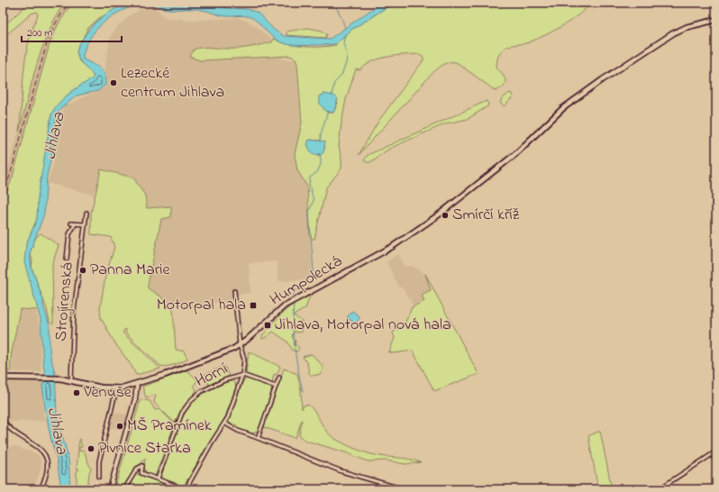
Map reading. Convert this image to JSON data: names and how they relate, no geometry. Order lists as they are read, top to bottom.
{
  "streets": {
    "main road": ["Humpolecká"],
    "street": ["Strojírenská", "Horní"]
  },
  "crossings": [
    ["Humpolecká", "Strojírenská"]
  ],
  "water": ["Jihlava"],
  "places": {
    "other": [
      "Lezecké centrum Jihlava",
      "Smírčí kříž",
      "Panna Marie",
      "Venuše",
      "MŠ Pramínek",
      "Pivnice Starka"
    ],
    "transit": ["Motorpal hala", "Jihlava, Motorpal nová hala"]
  },
  "scale_bar": "200 m"
}
